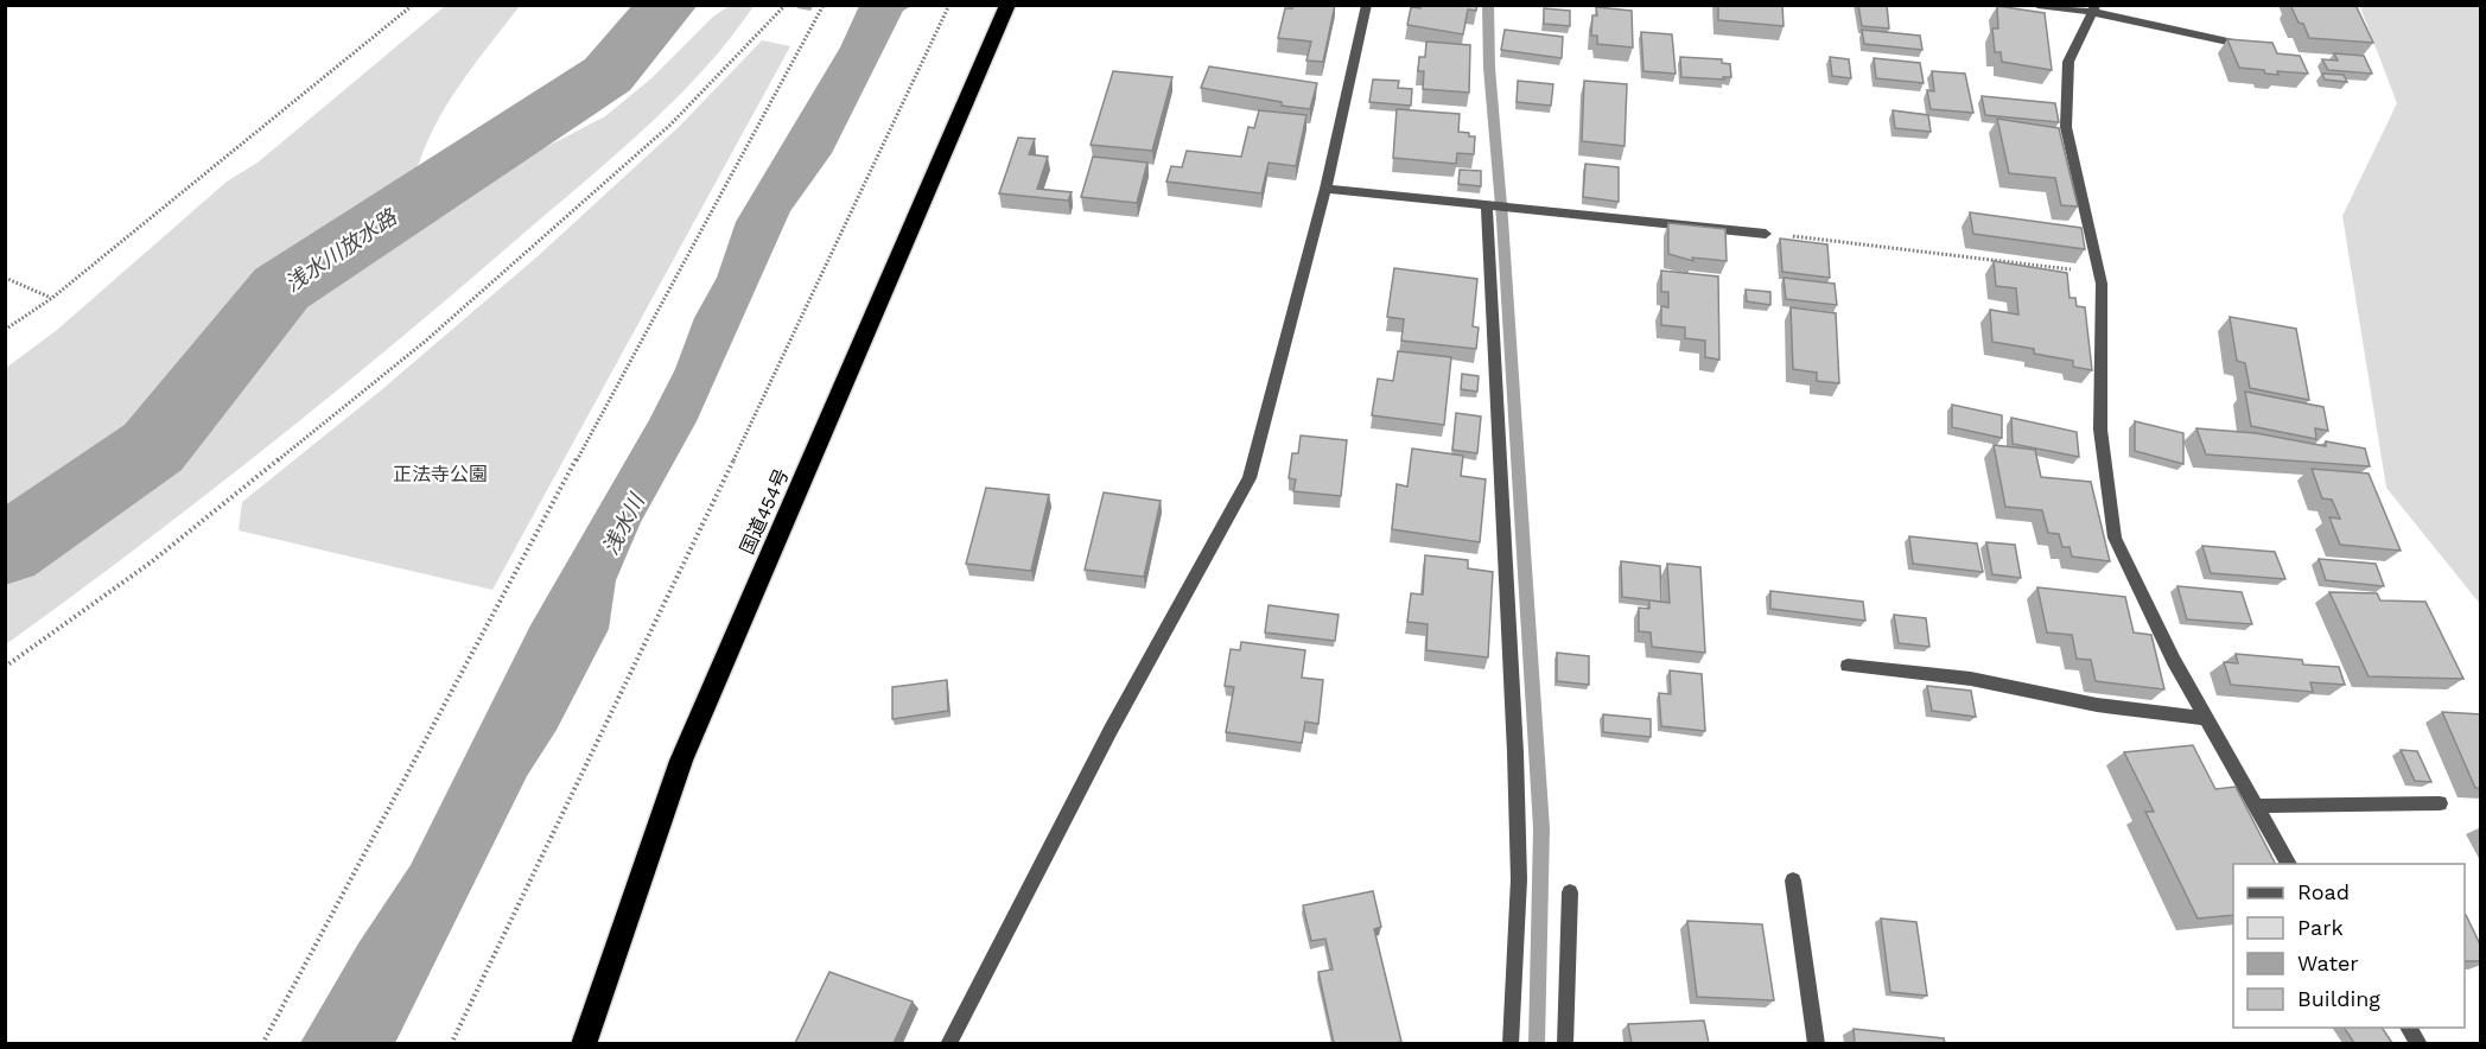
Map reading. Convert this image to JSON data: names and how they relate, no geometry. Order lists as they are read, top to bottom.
{
  "streets": {
    "highway": ["国道454号"]
  },
  "water": ["浅水川放水路", "浅水川"],
  "parks": ["正法寺公園"],
  "legend": [
    "Road",
    "Park",
    "Water",
    "Building"
  ]
}
